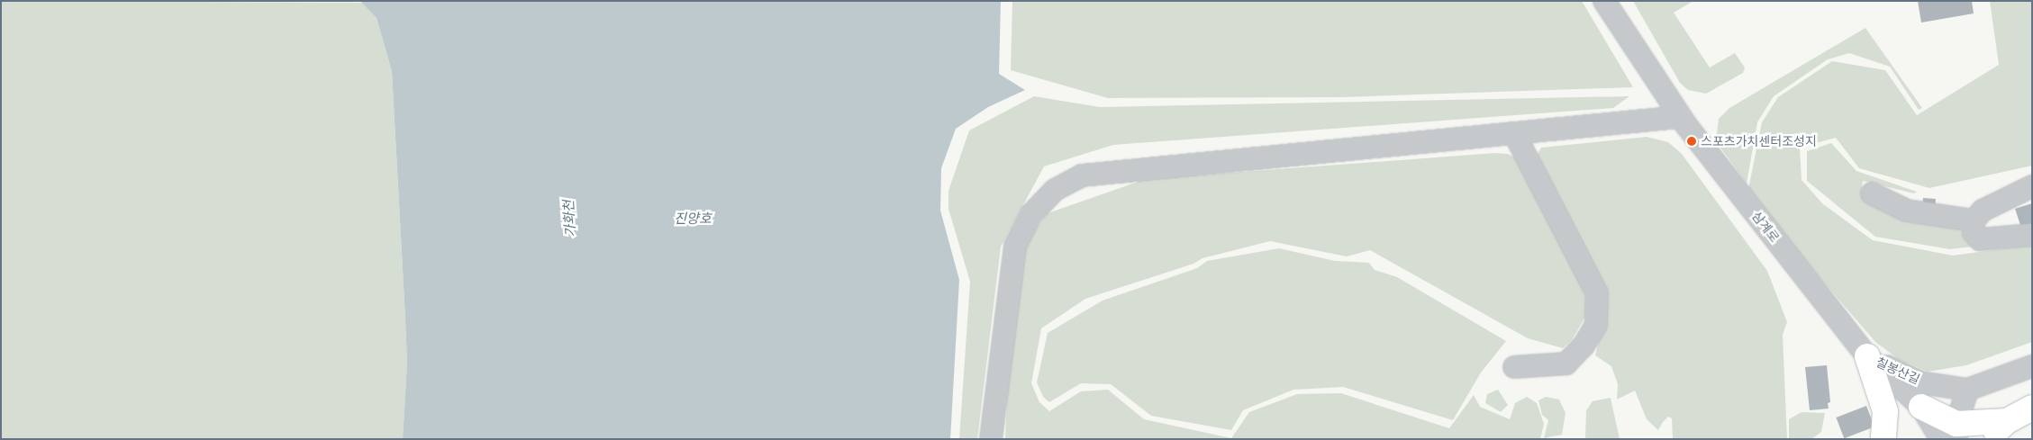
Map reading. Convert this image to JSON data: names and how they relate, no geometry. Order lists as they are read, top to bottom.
{
  "streets": {
    "street": ["삼계로", "칠봉산길"]
  },
  "crossings": [
    ["삼계로", "칠봉산길"]
  ],
  "water": ["가화천", "진양호"],
  "places": ["스포츠가치센터조성지"]
}
